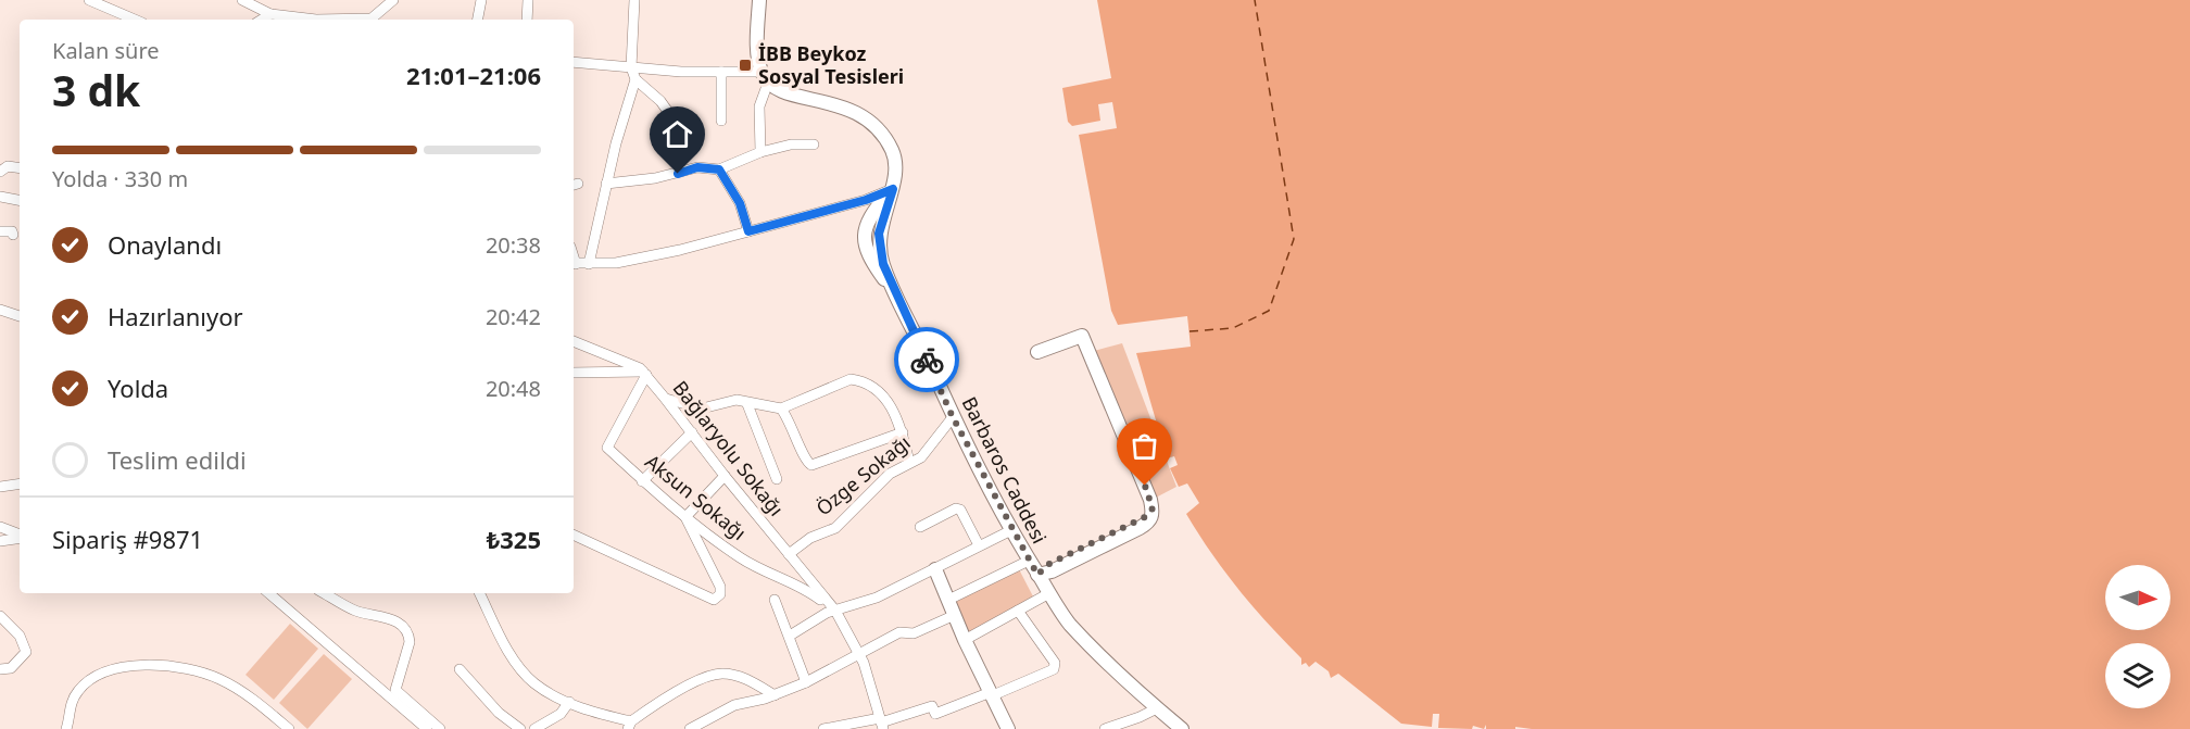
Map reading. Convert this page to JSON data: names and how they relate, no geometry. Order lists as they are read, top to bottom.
{
  "streets": {
    "main road": ["Barbaros Caddesi"],
    "street": ["Bağlaryolu Sokağı", "Özge Sokağı", "Aksun Sokağı"]
  },
  "crossings": [
    ["Bağlaryolu Sokağı", "Özge Sokağı"],
    ["Bağlaryolu Sokağı", "Aksun Sokağı"],
    ["Barbaros Caddesi", "Özge Sokağı"]
  ],
  "places": {
    "transit": ["İBB Beykoz Sosyal Tesisleri"]
  },
  "north": "right",
  "page": {
    "heading": ["3 dk", "Kalan süre", "21:01–21:06"],
    "panel": ["Sipariş #9871", "₺325"],
    "bar": "Yolda · 330 m",
    "list": [
      ["Onaylandı", "20:38"],
      ["Hazırlanıyor", "20:42"],
      ["Yolda", "20:48"],
      "Teslim edildi"
    ]
  }
}
